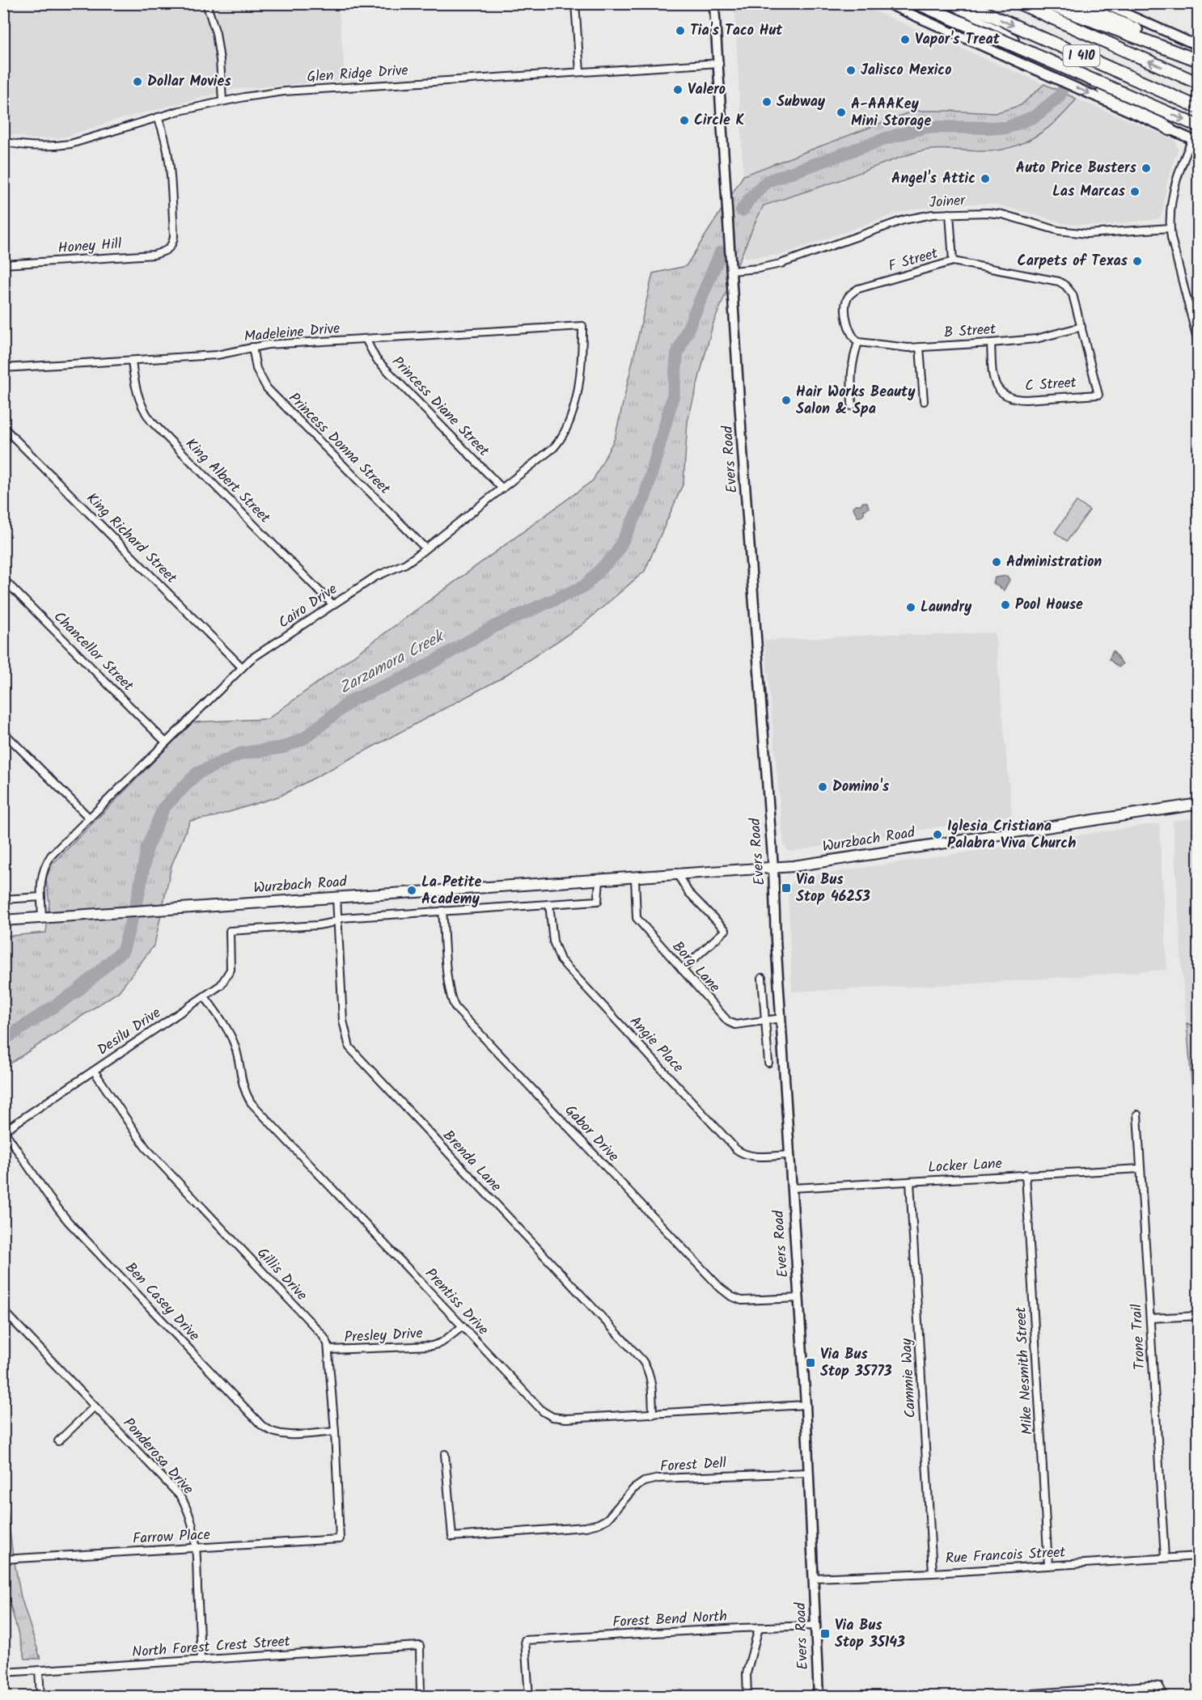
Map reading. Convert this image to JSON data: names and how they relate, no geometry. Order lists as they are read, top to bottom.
{
  "streets": {
    "highway": ["I 410"],
    "main road": ["Evers Road", "Wurzbach Road"],
    "street": [
      "Glen Ridge Drive",
      "Joiner",
      "Honey Hill",
      "F Street",
      "B Street",
      "Madeleine Drive",
      "C Street",
      "Princess Diane Street",
      "Princess Donna Street",
      "King Albert Street",
      "King Richard Street",
      "Cairo Drive",
      "Chancellor Street",
      "Borg Lane",
      "Desilu Drive",
      "Angie Place",
      "Gabor Drive",
      "Brenda Lane",
      "Locker Lane",
      "Gillis Drive",
      "Ben Casey Drive",
      "Prentiss Drive",
      "Presley Drive",
      "Trone Trail",
      "Mike Nesmith Street",
      "Cammie Way",
      "Ponderosa Drive",
      "Forest Dell",
      "Farrow Place",
      "Rue Francois Street",
      "Forest Bend North",
      "North Forest Crest Street"
    ]
  },
  "crossings": [
    ["Glen Ridge Drive", "Honey Hill"],
    ["Glen Ridge Drive", "Evers Road"],
    ["Joiner", "Evers Road"],
    ["F Street", "B Street"],
    ["F Street", "C Street"],
    ["B Street", "C Street"],
    ["Madeleine Drive", "Princess Diane Street"],
    ["Madeleine Drive", "Princess Donna Street"],
    ["Madeleine Drive", "King Albert Street"],
    ["Madeleine Drive", "Cairo Drive"],
    ["Princess Diane Street", "Cairo Drive"],
    ["Princess Donna Street", "Cairo Drive"],
    ["Evers Road", "Wurzbach Road"],
    ["Evers Road", "Borg Lane"],
    ["Evers Road", "Angie Place"],
    ["Evers Road", "Gabor Drive"],
    ["Evers Road", "Locker Lane"],
    ["Evers Road", "Prentiss Drive"],
    ["Evers Road", "Forest Dell"],
    ["Evers Road", "Rue Francois Street"],
    ["Evers Road", "Forest Bend North"],
    ["King Albert Street", "Cairo Drive"],
    ["King Richard Street", "Cairo Drive"],
    ["Cairo Drive", "Chancellor Street"],
    ["Cairo Drive", "Wurzbach Road"],
    ["Wurzbach Road", "Borg Lane"],
    ["Wurzbach Road", "Brenda Lane"],
    ["Desilu Drive", "Brenda Lane"],
    ["Desilu Drive", "Gillis Drive"],
    ["Desilu Drive", "Ben Casey Drive"],
    ["Desilu Drive", "Prentiss Drive"],
    ["Brenda Lane", "Prentiss Drive"],
    ["Locker Lane", "Trone Trail"],
    ["Locker Lane", "Mike Nesmith Street"],
    ["Locker Lane", "Cammie Way"],
    ["Gillis Drive", "Ben Casey Drive"],
    ["Gillis Drive", "Presley Drive"],
    ["Gillis Drive", "Farrow Place"],
    ["Prentiss Drive", "Presley Drive"],
    ["Trone Trail", "Rue Francois Street"],
    ["Mike Nesmith Street", "Rue Francois Street"],
    ["Cammie Way", "Rue Francois Street"],
    ["Ponderosa Drive", "Farrow Place"],
    ["Ponderosa Drive", "North Forest Crest Street"]
  ],
  "water": ["Zarzamora Creek"],
  "places": {
    "other": [
      "Tia's Taco Hut",
      "Vapor's Treat",
      "Jalisco Mexico",
      "Dollar Movies",
      "Valero",
      "Subway",
      "A-AAAKey Mini Storage",
      "Circle K",
      "Auto Price Busters",
      "Angel's Attic",
      "Las Marcas",
      "Carpets of Texas",
      "Hair Works Beauty Salon & Spa",
      "Administration",
      "Pool House",
      "Laundry",
      "Domino's",
      "Iglesia Cristiana Palabra Viva Church",
      "La Petite Academy"
    ],
    "transit": ["Via Bus Stop 46253", "Via Bus Stop 35773", "Via Bus Stop 35143"]
  }
}
